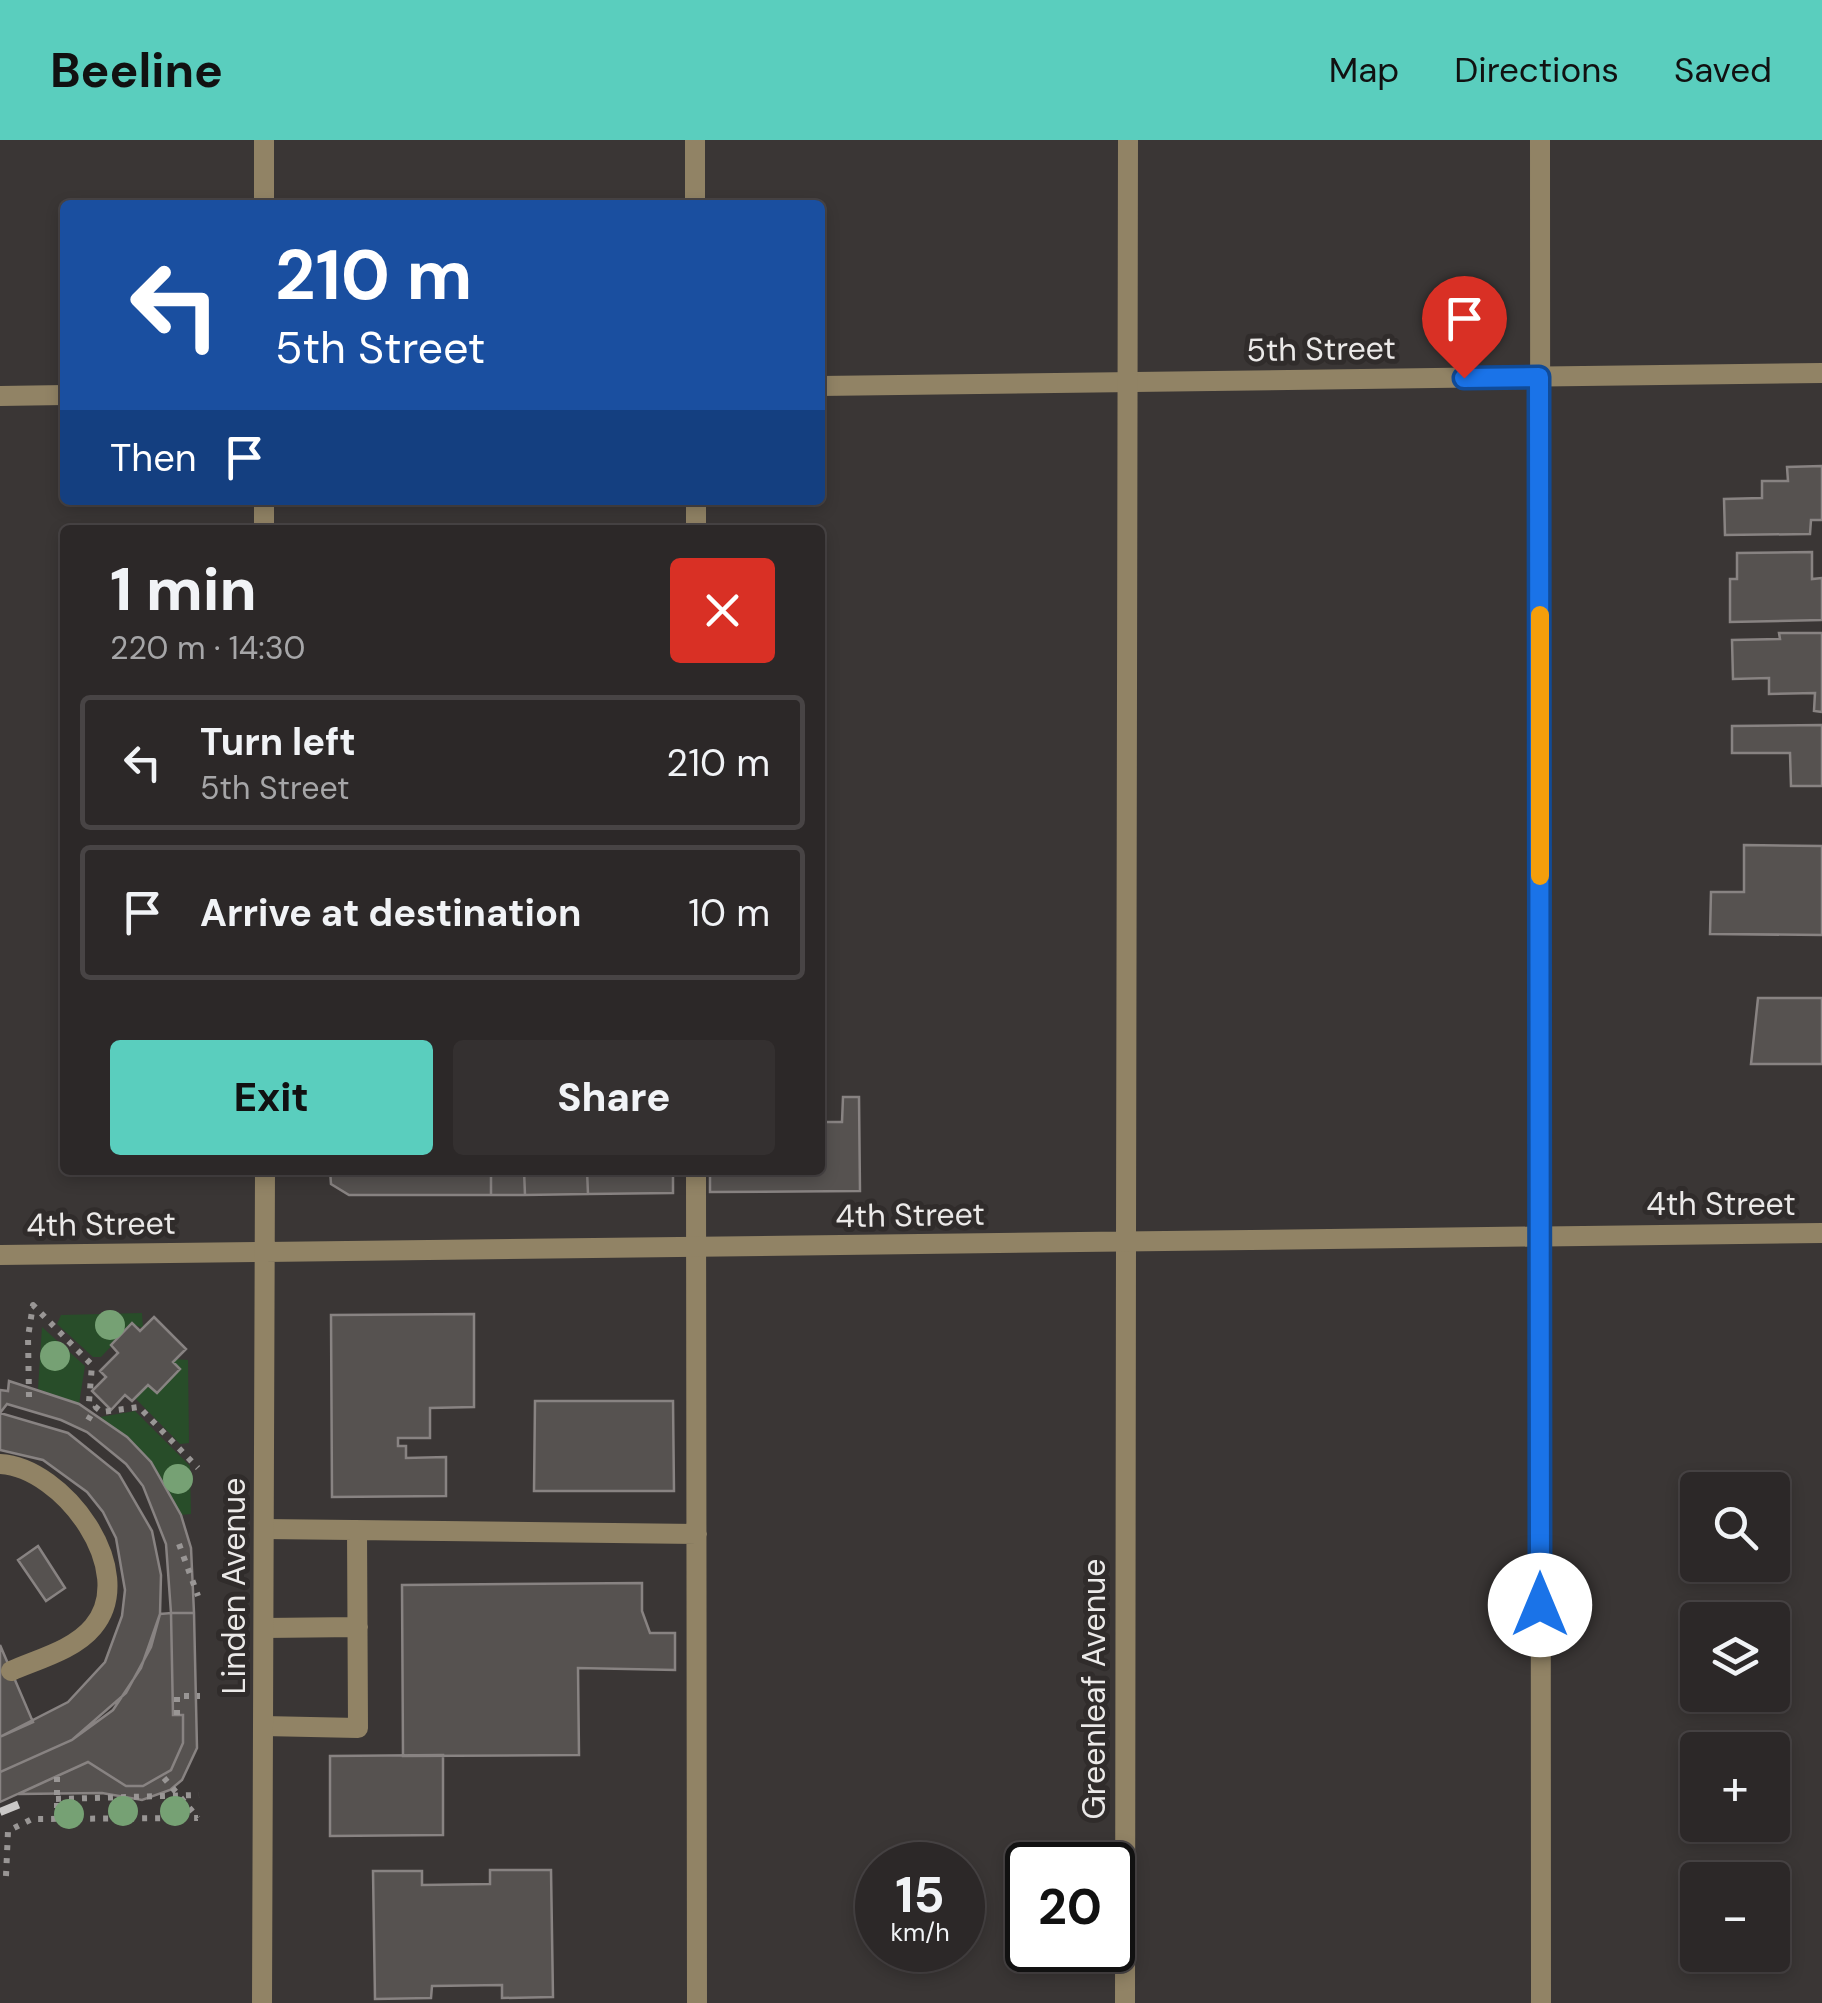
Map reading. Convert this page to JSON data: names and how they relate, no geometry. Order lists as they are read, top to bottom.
{
  "streets": {
    "street": [
      "5th Street",
      "4th Street",
      "Linden Avenue",
      "Greenleaf Avenue"
    ]
  },
  "crossings": [
    ["5th Street", "Greenleaf Avenue"],
    ["4th Street", "Linden Avenue"],
    ["4th Street", "Greenleaf Avenue"]
  ],
  "page": {
    "header": "Beeline",
    "nav": ["Map", "Directions", "Saved"],
    "turn": ["210 m", "5th Street"],
    "then": "Then",
    "heading": ["1 min", "220 m · 14:30"],
    "list": [
      {
        "name": "Turn left",
        "note": "5th Street",
        "value": "210 m"
      },
      {
        "name": "Arrive at destination",
        "value": "10 m"
      }
    ],
    "buttons": ["Exit", "Share"],
    "map_buttons": ["+", "−"],
    "speed": "15 km/h",
    "limit": "20"
  }
}
